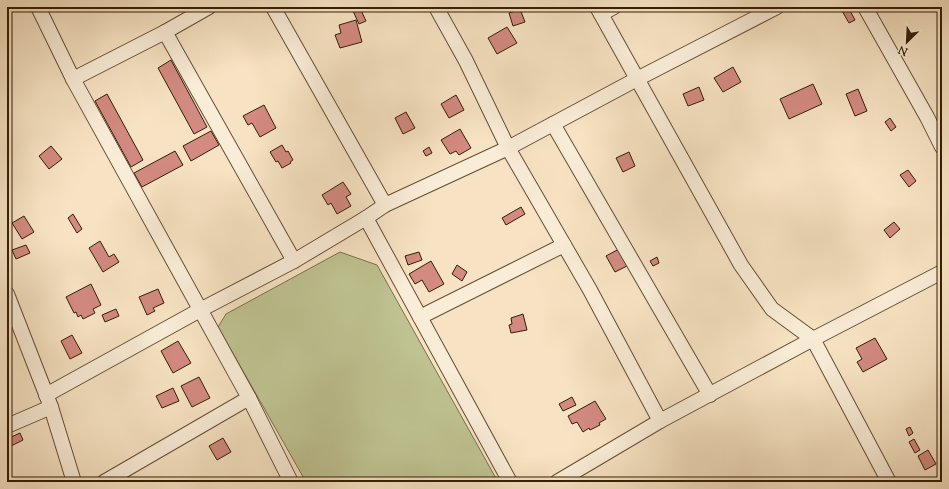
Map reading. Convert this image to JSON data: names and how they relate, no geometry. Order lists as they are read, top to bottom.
{
  "north": "bottom left"
}
